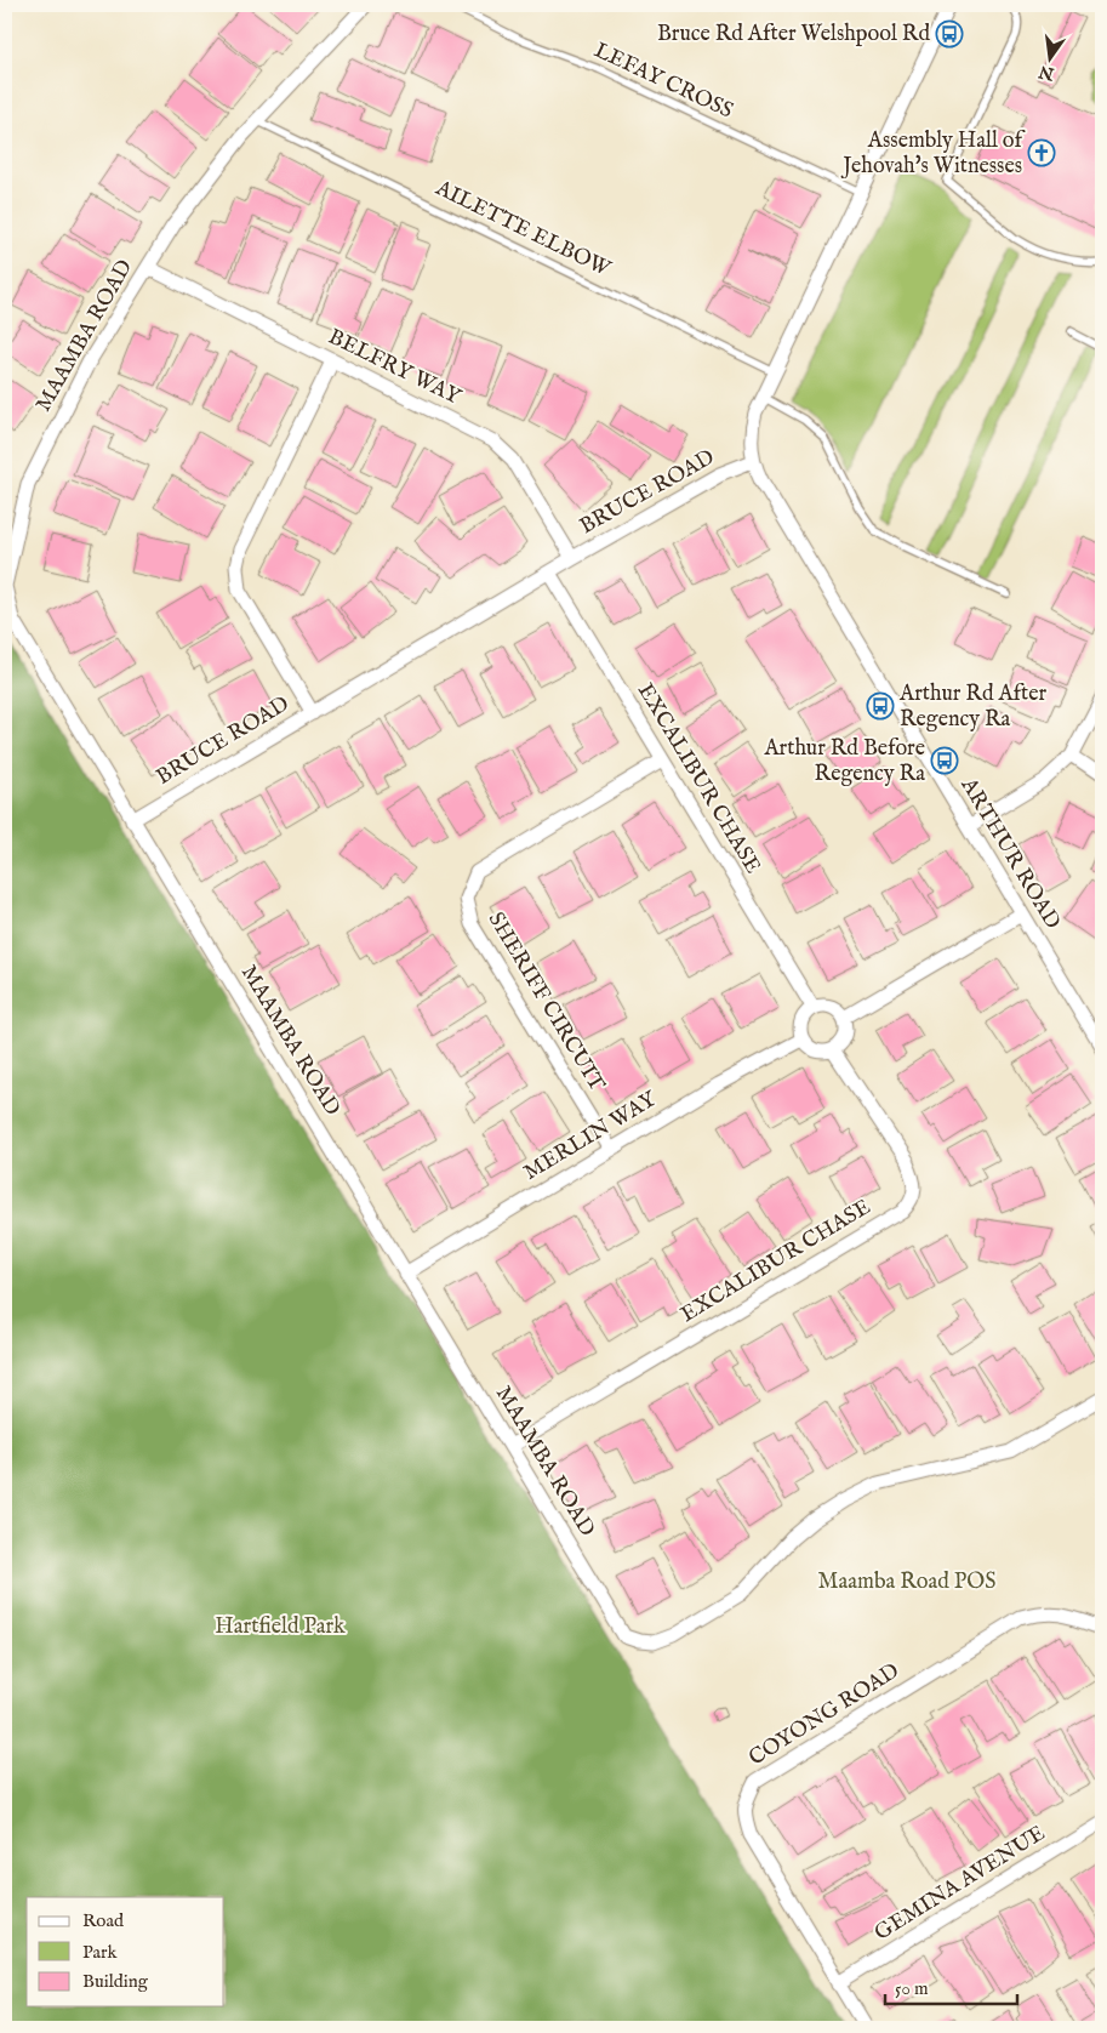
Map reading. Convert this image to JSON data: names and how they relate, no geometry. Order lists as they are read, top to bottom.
{
  "streets": {
    "street": [
      "MAAMBA ROAD",
      "BELFRY WAY",
      "BRUCE ROAD",
      "EXCALIBUR CHASE",
      "ARTHUR ROAD",
      "SHERIFF CIRCUIT",
      "MERLIN WAY",
      "COYONG ROAD",
      "GEMINA AVENUE"
    ],
    "lane": ["LEFAY CROSS", "AILETTE ELBOW"]
  },
  "crossings": [
    ["AILETTE ELBOW", "MAAMBA ROAD"],
    ["MAAMBA ROAD", "BELFRY WAY"],
    ["MAAMBA ROAD", "BRUCE ROAD"],
    ["MAAMBA ROAD", "EXCALIBUR CHASE"],
    ["MAAMBA ROAD", "MERLIN WAY"],
    ["BELFRY WAY", "BRUCE ROAD"],
    ["BRUCE ROAD", "EXCALIBUR CHASE"],
    ["BRUCE ROAD", "ARTHUR ROAD"],
    ["EXCALIBUR CHASE", "SHERIFF CIRCUIT"],
    ["EXCALIBUR CHASE", "MERLIN WAY"],
    ["SHERIFF CIRCUIT", "MERLIN WAY"],
    ["COYONG ROAD", "GEMINA AVENUE"]
  ],
  "parks": ["Maamba Road POS", "Hartfield Park"],
  "places": {
    "bus stop": ["Bruce Rd After Welshpool Rd", "Arthur Rd After Regency Ra", "Arthur Rd Before Regency Ra"],
    "church": ["Assembly Hall of Jehovah's Witnesses"]
  },
  "legend": ["Road", "Park", "Building"],
  "scale_bar": "50 m",
  "north": "bottom"
}
